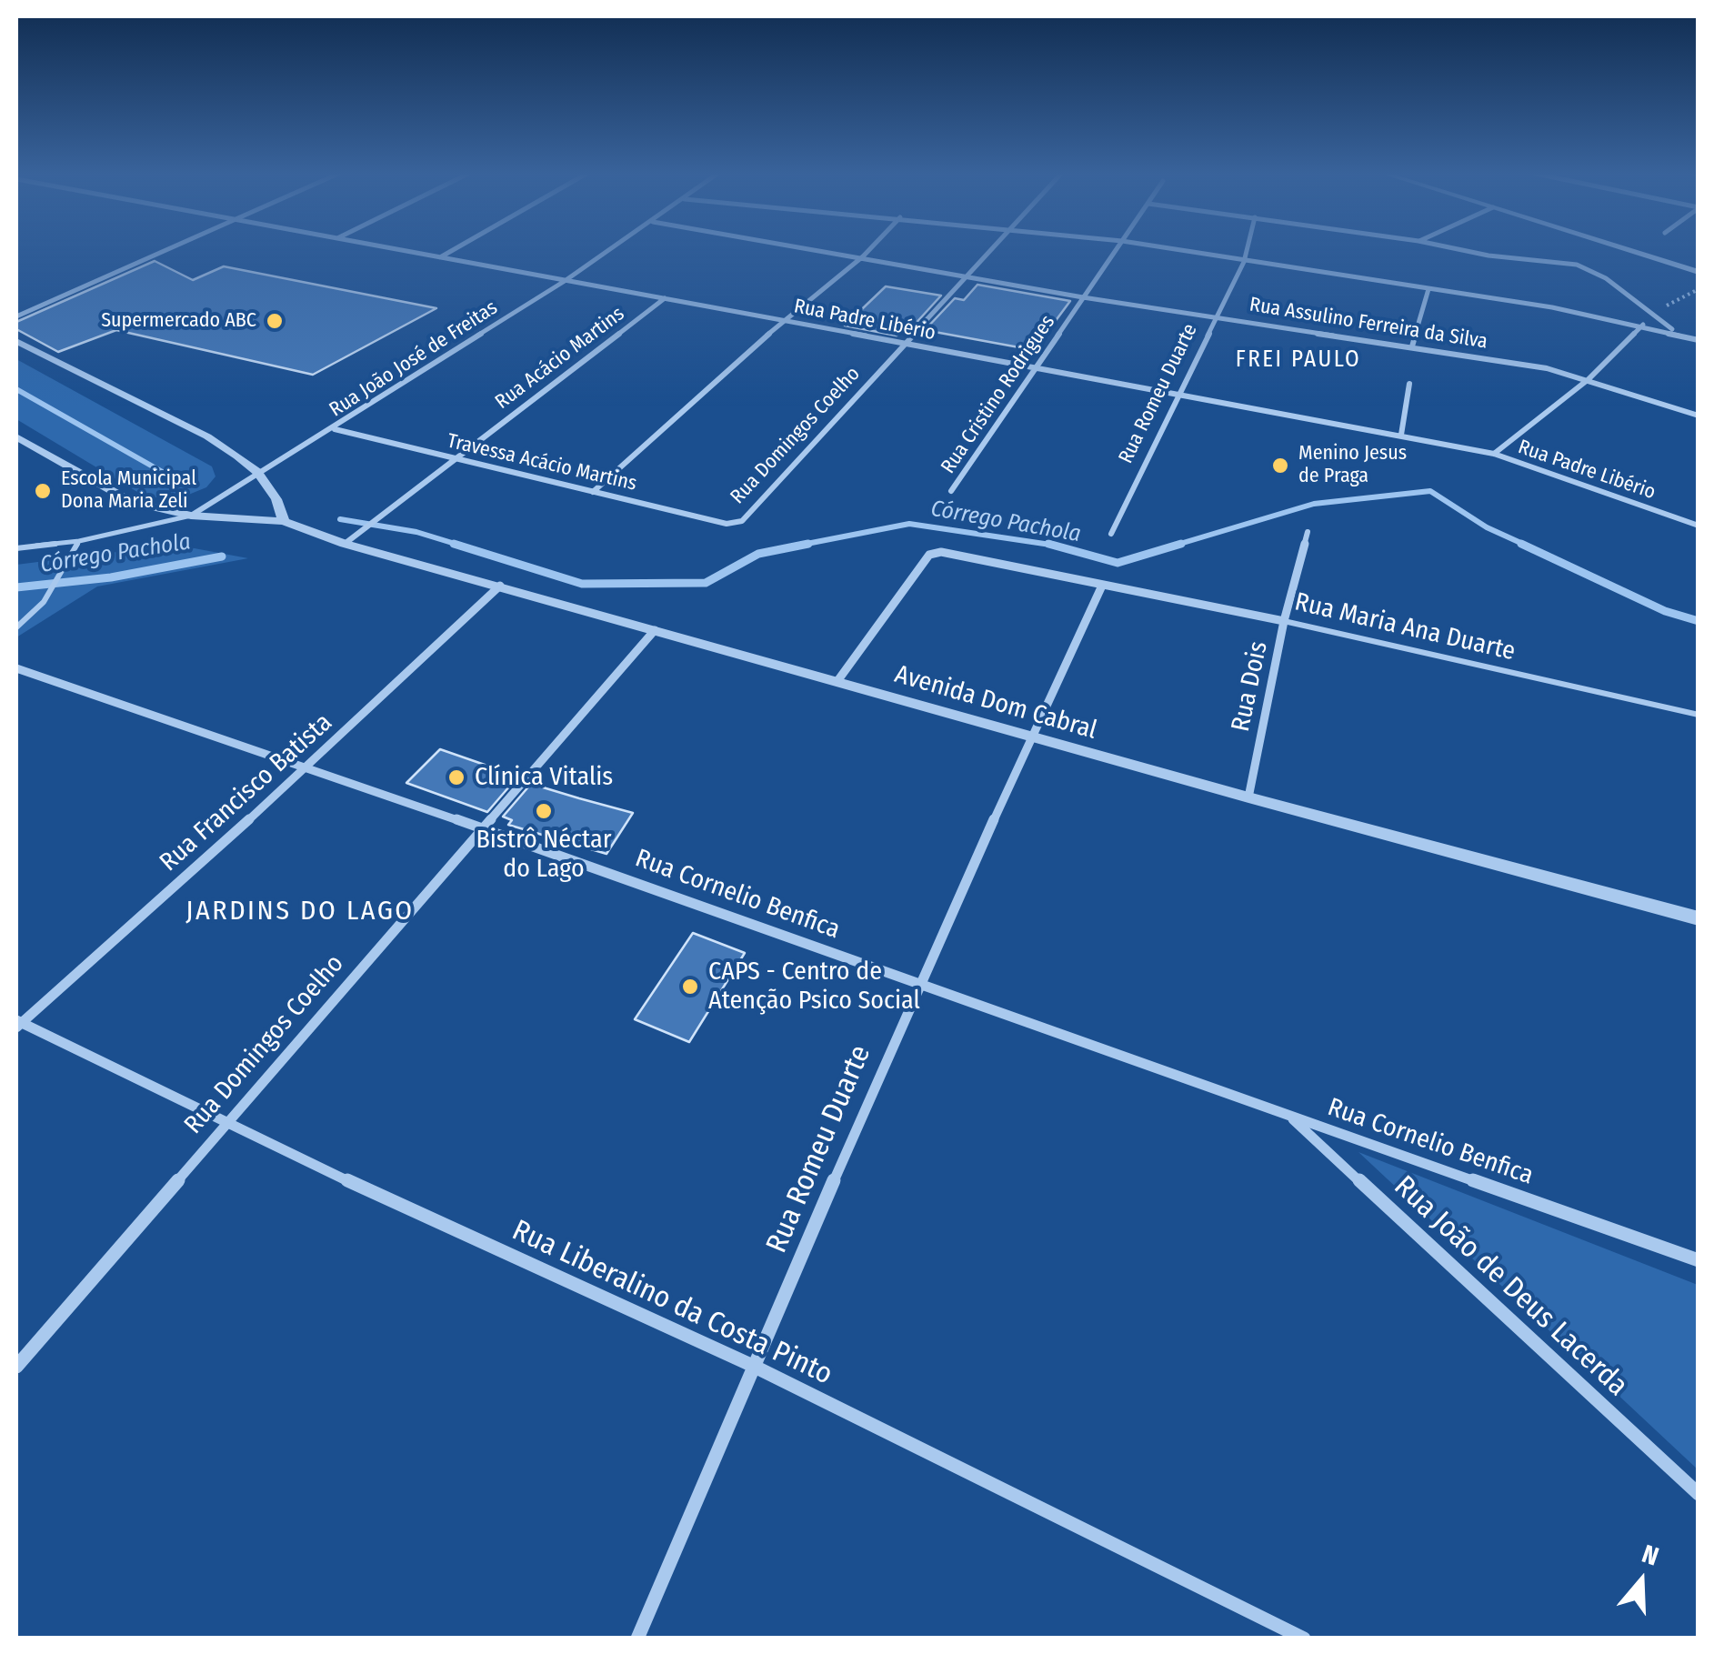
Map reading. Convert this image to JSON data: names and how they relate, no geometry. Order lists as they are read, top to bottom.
{
  "streets": {
    "street": [
      "Rua Padre Libério",
      "Rua Assulino Ferreira da Silva",
      "Rua Acácio Martins",
      "Rua João José de Freitas",
      "Rua Romeu Duarte",
      "Rua Cristino Rodrigues",
      "Rua Domingos Coelho",
      "Travessa Acácio Martins",
      "Rua Maria Ana Duarte",
      "Rua Dois",
      "Avenida Dom Cabral",
      "Rua Francisco Batista",
      "Rua Cornelio Benfica",
      "Rua João de Deus Lacerda",
      "Rua Liberalino da Costa Pinto"
    ]
  },
  "crossings": [
    ["Rua Padre Libério", "Rua Acácio Martins"],
    ["Rua Padre Libério", "Rua João José de Freitas"],
    ["Rua Padre Libério", "Rua Romeu Duarte"],
    ["Rua Padre Libério", "Rua Cristino Rodrigues"],
    ["Rua Padre Libério", "Rua Domingos Coelho"],
    ["Rua Assulino Ferreira da Silva", "Rua Romeu Duarte"],
    ["Rua Assulino Ferreira da Silva", "Rua Cristino Rodrigues"],
    ["Rua Assulino Ferreira da Silva", "Rua Domingos Coelho"],
    ["Rua Acácio Martins", "Travessa Acácio Martins"],
    ["Rua Acácio Martins", "Avenida Dom Cabral"],
    ["Rua João José de Freitas", "Travessa Acácio Martins"],
    ["Rua João José de Freitas", "Avenida Dom Cabral"],
    ["Rua Romeu Duarte", "Rua Maria Ana Duarte"],
    ["Rua Romeu Duarte", "Avenida Dom Cabral"],
    ["Rua Romeu Duarte", "Rua Cornelio Benfica"],
    ["Rua Romeu Duarte", "Rua Liberalino da Costa Pinto"],
    ["Rua Domingos Coelho", "Travessa Acácio Martins"],
    ["Rua Domingos Coelho", "Avenida Dom Cabral"],
    ["Rua Domingos Coelho", "Rua Cornelio Benfica"],
    ["Rua Domingos Coelho", "Rua Liberalino da Costa Pinto"],
    ["Rua Maria Ana Duarte", "Rua Dois"],
    ["Rua Maria Ana Duarte", "Avenida Dom Cabral"],
    ["Rua Dois", "Avenida Dom Cabral"],
    ["Avenida Dom Cabral", "Rua Francisco Batista"],
    ["Rua Francisco Batista", "Rua Cornelio Benfica"],
    ["Rua Francisco Batista", "Rua Liberalino da Costa Pinto"],
    ["Rua Cornelio Benfica", "Rua João de Deus Lacerda"]
  ],
  "districts": ["FREI PAULO", "JARDINS DO LAGO"],
  "water": ["Córrego Pachola"],
  "places": [
    "Supermercado ABC",
    "Menino Jesus de Praga",
    "Escola Municipal Dona Maria Zeli",
    "Clínica Vitalis",
    "Bistrô Néctar do Lago",
    "CAPS - Centro de Atenção Psico Social"
  ],
  "north": "top"
}
